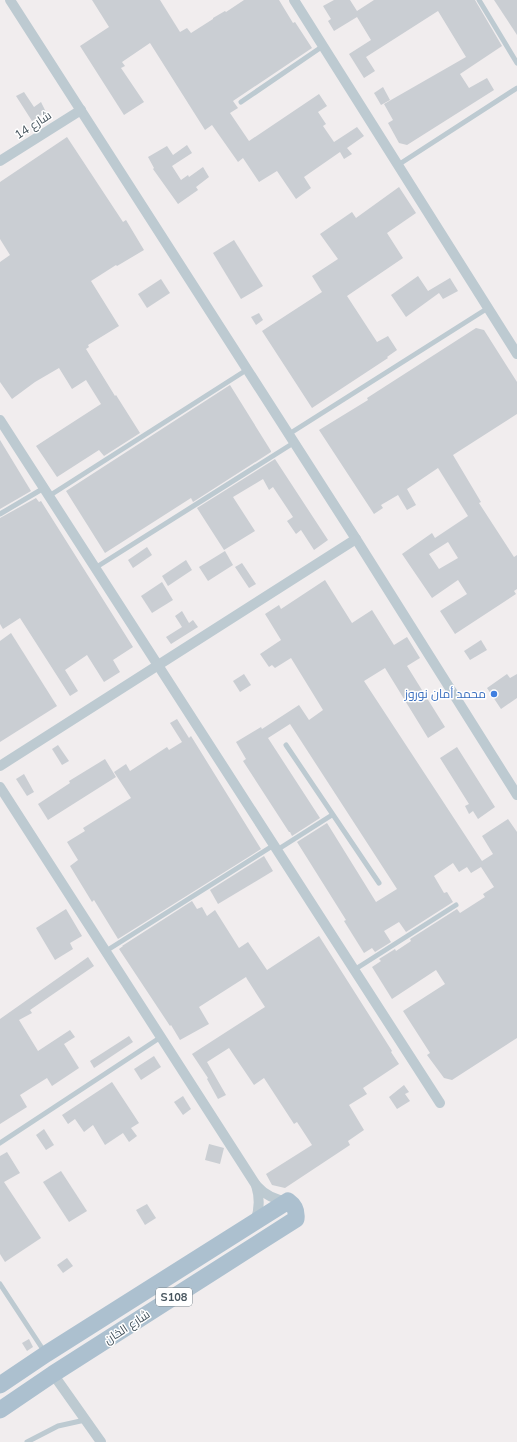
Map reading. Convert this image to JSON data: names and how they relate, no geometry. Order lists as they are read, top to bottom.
{
  "streets": {
    "main road": ["S108", "شارع الخان"],
    "street": ["شارع 14"]
  },
  "places": ["محمد أمان نوروز"]
}
